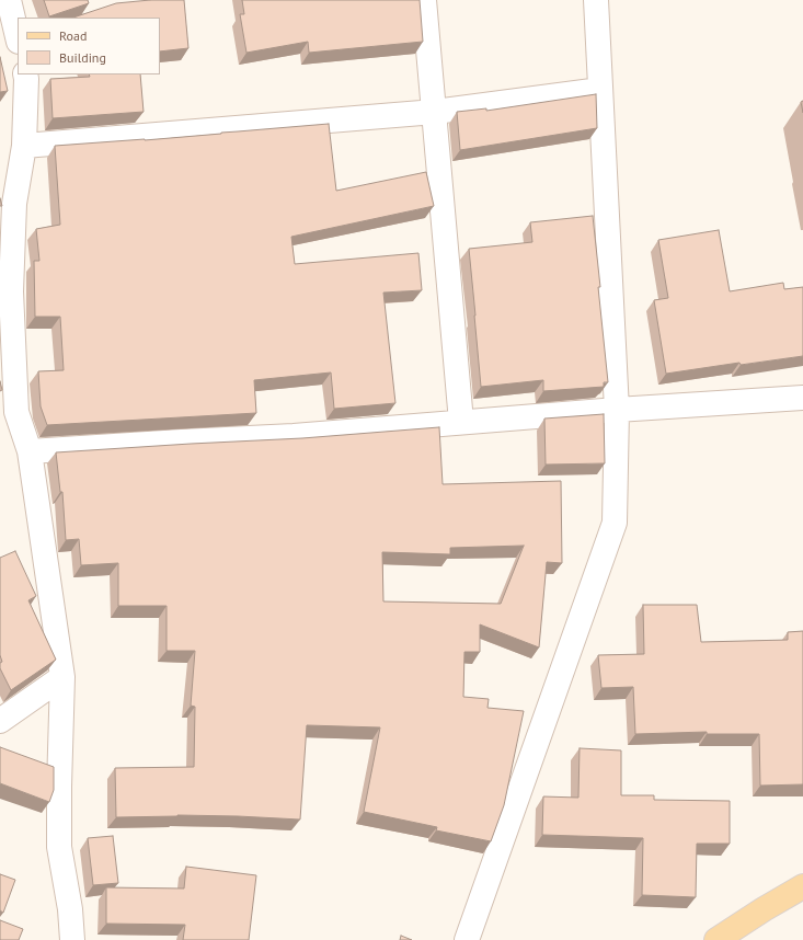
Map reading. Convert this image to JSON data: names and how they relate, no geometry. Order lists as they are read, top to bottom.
{
  "legend": ["Road", "Building"]
}
